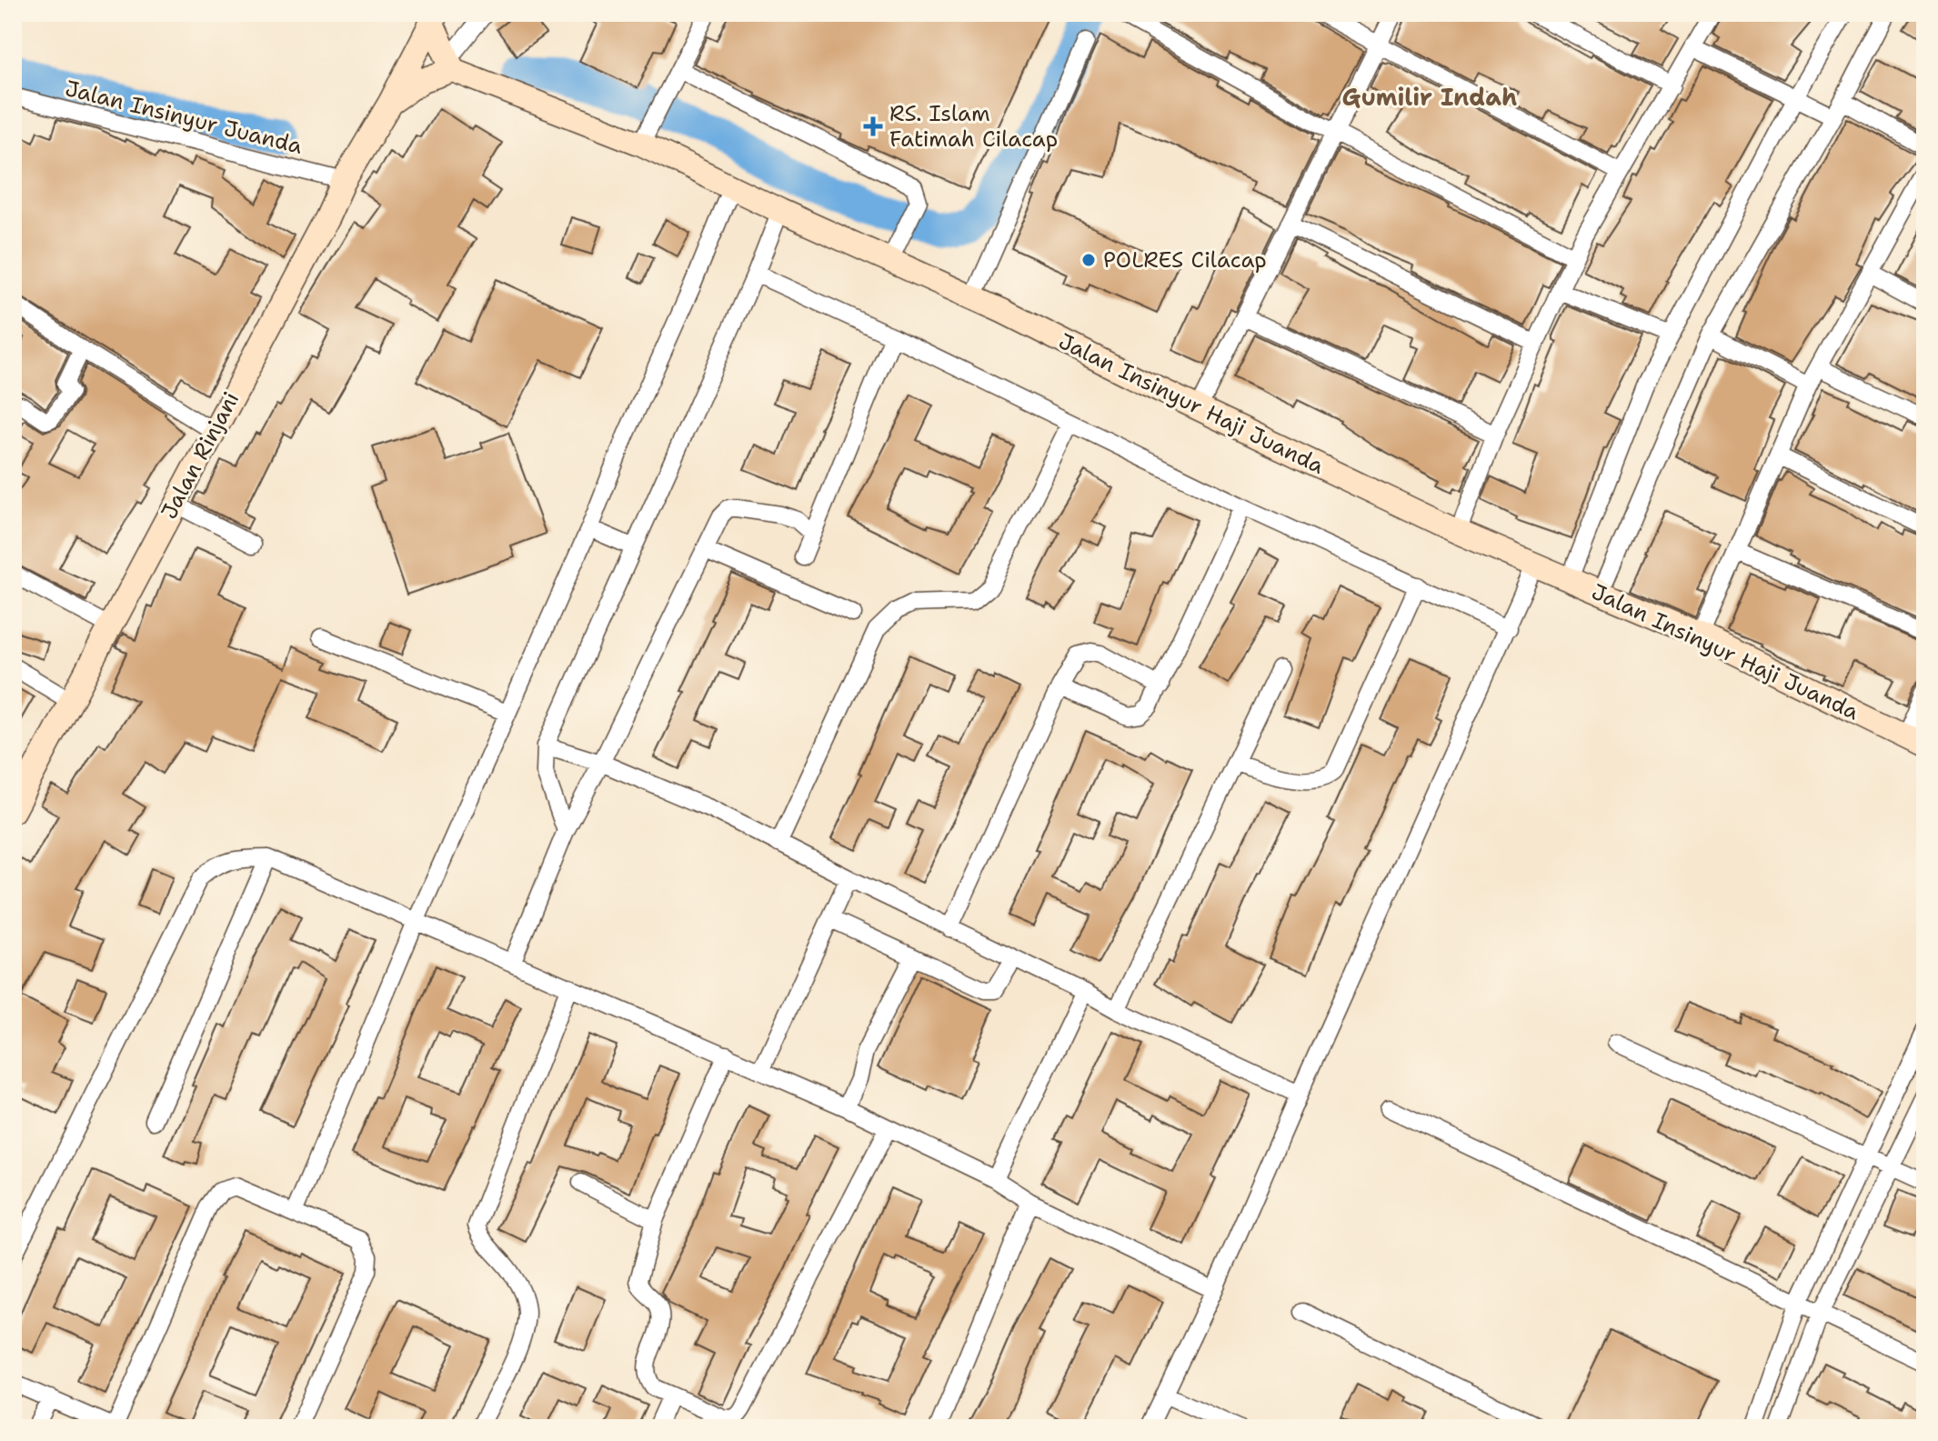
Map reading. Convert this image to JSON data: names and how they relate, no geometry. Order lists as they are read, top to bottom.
{
  "streets": {
    "street": ["Jalan Insinyur Juanda", "Jalan Insinyur Haji Juanda", "Jalan Rinjani"]
  },
  "crossings": [
    ["Jalan Insinyur Juanda", "Jalan Rinjani"]
  ],
  "districts": ["Gumilir Indah"],
  "places": {
    "health": ["RS. Islam Fatimah Cilacap"],
    "other": ["POLRES Cilacap"]
  }
}
